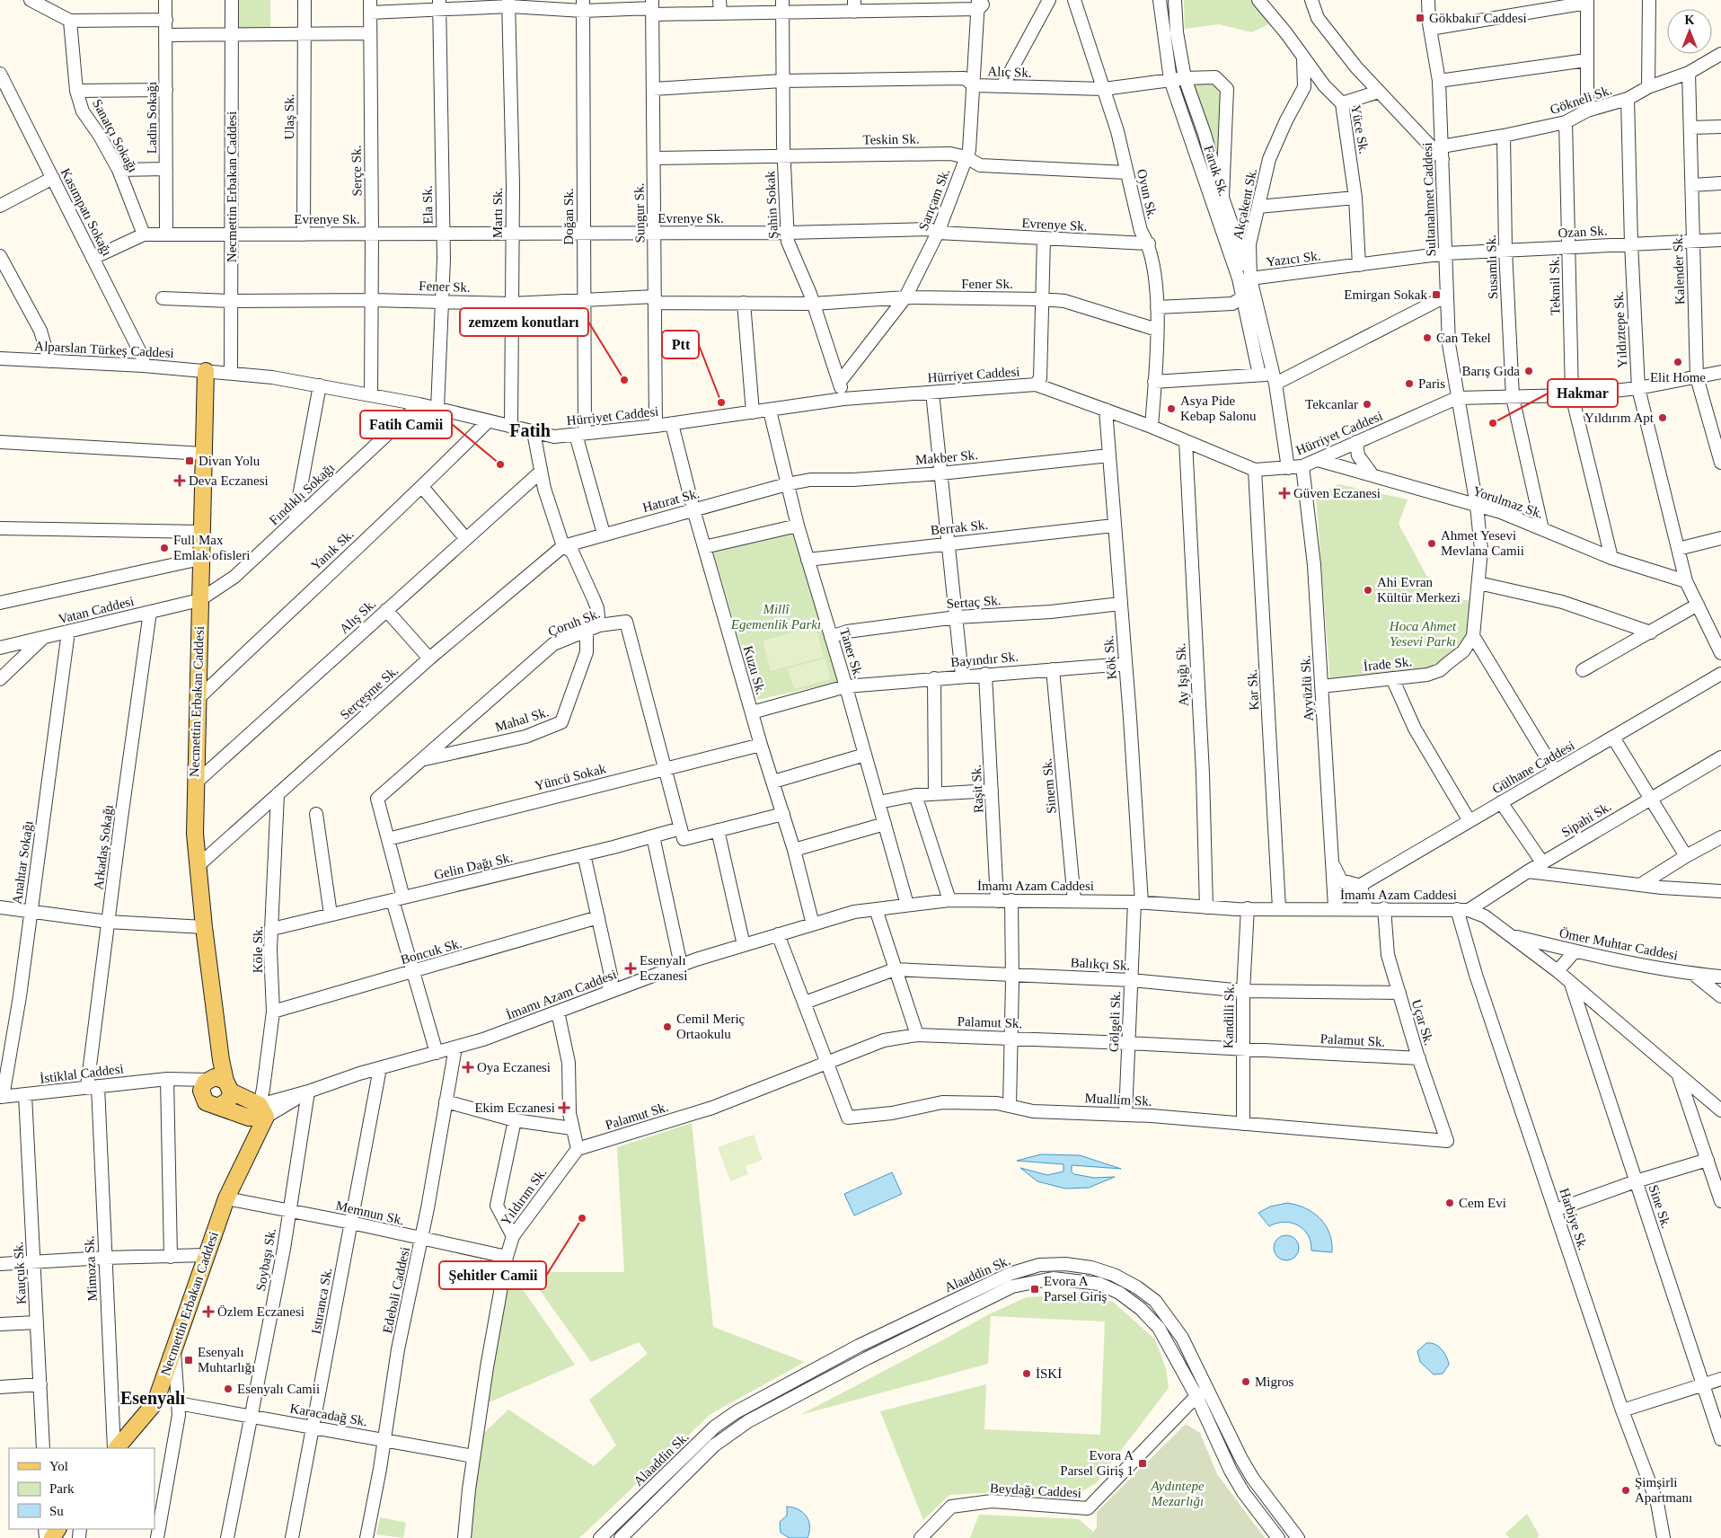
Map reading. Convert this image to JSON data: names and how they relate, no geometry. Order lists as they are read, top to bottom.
{
  "streets": {
    "main road": ["Necmettin Erbakan Caddesi"],
    "street": [
      "Alıç Sk.",
      "Gökneli Sk.",
      "Ulaş Sk.",
      "Ladin Sokağı",
      "Yüce Sk.",
      "Sanatçı Sokağı",
      "Teskin Sk.",
      "Serçe Sk.",
      "Faruk Sk.",
      "Oyun Sk.",
      "Sarıçam Sk.",
      "Sultanahmet Caddesi",
      "Akçakent Sk.",
      "Ela Sk.",
      "Şahin Sokak",
      "Kasımpatı Sokağı",
      "Martı Sk.",
      "Sungur Sk.",
      "Doğan Sk.",
      "Evrenye Sk.",
      "Ozan Sk.",
      "Yazıcı Sk.",
      "Susamlı Sk.",
      "Kalender Sk.",
      "Fener Sk.",
      "Tekmil Sk.",
      "Yıldıztepe Sk.",
      "Alparslan Türkeş Caddesi",
      "Hürriyet Caddesi",
      "Makber Sk.",
      "Fındıklı Sokağı",
      "Hatırat Sk.",
      "Yorulmaz Sk.",
      "Berrak Sk.",
      "Yanık Sk.",
      "Sertaç Sk.",
      "Vatan Caddesi",
      "Alış Sk.",
      "Çoruh Sk.",
      "Taner Sk.",
      "Kök Sk.",
      "Bayındır Sk.",
      "İrade Sk.",
      "Kuzu Sk.",
      "Ay Işığı Sk.",
      "Ayyüzlü Sk.",
      "Kar Sk.",
      "Serçeşme Sk.",
      "Mahal Sk.",
      "Gülhane Caddesi",
      "Yüncü Sokak",
      "Sinem Sk.",
      "Raşit Sk.",
      "Sipahi Sk.",
      "Arkadaş Sokağı",
      "Anahtar Sokağı",
      "Gelin Dağı Sk.",
      "İmamı Azam Caddesi",
      "Ömer Muhtar Caddesi",
      "Köle Sk.",
      "Boncuk Sk.",
      "Balıkçı Sk.",
      "Kandilli Sk.",
      "Gölgeli Sk.",
      "Palamut Sk.",
      "Uçar Sk.",
      "İstiklal Caddesi",
      "Muallim Sk.",
      "Yıldırım Sk.",
      "Sine Sk.",
      "Memnun Sk.",
      "Harbiye Sk.",
      "Soybaşı Sk.",
      "Mimoza Sk.",
      "Kauçuk Sk.",
      "Alaaddin Sk.",
      "Edebali Caddesi",
      "Istıranca Sk.",
      "Karacadağ Sk.",
      "Beydağı Caddesi"
    ]
  },
  "crossings": [
    ["Alıç Sk.", "Faruk Sk."],
    ["Alıç Sk.", "Oyun Sk."],
    ["Alıç Sk.", "Sarıçam Sk."],
    ["Alıç Sk.", "Şahin Sokak"],
    ["Alıç Sk.", "Sungur Sk."],
    ["Gökneli Sk.", "Sultanahmet Caddesi"],
    ["Gökneli Sk.", "Susamlı Sk."],
    ["Gökneli Sk.", "Kalender Sk."],
    ["Gökneli Sk.", "Tekmil Sk."],
    ["Gökneli Sk.", "Yıldıztepe Sk."],
    ["Ulaş Sk.", "Evrenye Sk."],
    ["Ladin Sokağı", "Evrenye Sk."],
    ["Yüce Sk.", "Akçakent Sk."],
    ["Yüce Sk.", "Yazıcı Sk."],
    ["Sanatçı Sokağı", "Evrenye Sk."],
    ["Teskin Sk.", "Oyun Sk."],
    ["Teskin Sk.", "Sarıçam Sk."],
    ["Teskin Sk.", "Şahin Sokak"],
    ["Teskin Sk.", "Sungur Sk."],
    ["Serçe Sk.", "Evrenye Sk."],
    ["Serçe Sk.", "Fener Sk."],
    ["Serçe Sk.", "Hürriyet Caddesi"],
    ["Faruk Sk.", "Yazıcı Sk."],
    ["Necmettin Erbakan Caddesi", "Evrenye Sk."],
    ["Necmettin Erbakan Caddesi", "Fener Sk."],
    ["Necmettin Erbakan Caddesi", "Alparslan Türkeş Caddesi"],
    ["Necmettin Erbakan Caddesi", "Hürriyet Caddesi"],
    ["Necmettin Erbakan Caddesi", "Fındıklı Sokağı"],
    ["Necmettin Erbakan Caddesi", "Yanık Sk."],
    ["Necmettin Erbakan Caddesi", "Vatan Caddesi"],
    ["Necmettin Erbakan Caddesi", "Alış Sk."],
    ["Necmettin Erbakan Caddesi", "Serçeşme Sk."],
    ["Necmettin Erbakan Caddesi", "İmamı Azam Caddesi"],
    ["Necmettin Erbakan Caddesi", "Köle Sk."],
    ["Necmettin Erbakan Caddesi", "İstiklal Caddesi"],
    ["Necmettin Erbakan Caddesi", "Memnun Sk."],
    ["Oyun Sk.", "Evrenye Sk."],
    ["Oyun Sk.", "Fener Sk."],
    ["Oyun Sk.", "Hürriyet Caddesi"],
    ["Sarıçam Sk.", "Şahin Sokak"],
    ["Sarıçam Sk.", "Evrenye Sk."],
    ["Sarıçam Sk.", "Fener Sk."],
    ["Sultanahmet Caddesi", "Ozan Sk."],
    ["Sultanahmet Caddesi", "Yazıcı Sk."],
    ["Sultanahmet Caddesi", "Hürriyet Caddesi"],
    ["Sultanahmet Caddesi", "Yorulmaz Sk."],
    ["Akçakent Sk.", "Yazıcı Sk."],
    ["Akçakent Sk.", "Hürriyet Caddesi"],
    ["Ela Sk.", "Evrenye Sk."],
    ["Ela Sk.", "Fener Sk."],
    ["Ela Sk.", "Hürriyet Caddesi"],
    ["Şahin Sokak", "Evrenye Sk."],
    ["Şahin Sokak", "Fener Sk."],
    ["Şahin Sokak", "Hürriyet Caddesi"],
    ["Kasımpatı Sokağı", "Alparslan Türkeş Caddesi"],
    ["Martı Sk.", "Evrenye Sk."],
    ["Martı Sk.", "Fener Sk."],
    ["Martı Sk.", "Hürriyet Caddesi"],
    ["Sungur Sk.", "Evrenye Sk."],
    ["Sungur Sk.", "Fener Sk."],
    ["Sungur Sk.", "Hürriyet Caddesi"],
    ["Doğan Sk.", "Evrenye Sk."],
    ["Doğan Sk.", "Fener Sk."],
    ["Doğan Sk.", "Hürriyet Caddesi"],
    ["Doğan Sk.", "Hatırat Sk."],
    ["Ozan Sk.", "Yazıcı Sk."],
    ["Ozan Sk.", "Susamlı Sk."],
    ["Ozan Sk.", "Kalender Sk."],
    ["Ozan Sk.", "Tekmil Sk."],
    ["Ozan Sk.", "Yıldıztepe Sk."],
    ["Susamlı Sk.", "Hürriyet Caddesi"],
    ["Susamlı Sk.", "Yorulmaz Sk."],
    ["Kalender Sk.", "Hürriyet Caddesi"],
    ["Tekmil Sk.", "Hürriyet Caddesi"],
    ["Tekmil Sk.", "Yorulmaz Sk."],
    ["Yıldıztepe Sk.", "Hürriyet Caddesi"],
    ["Yıldıztepe Sk.", "Yorulmaz Sk."],
    ["Alparslan Türkeş Caddesi", "Hürriyet Caddesi"],
    ["Hürriyet Caddesi", "Fındıklı Sokağı"],
    ["Hürriyet Caddesi", "Yorulmaz Sk."],
    ["Hürriyet Caddesi", "Yanık Sk."],
    ["Hürriyet Caddesi", "Taner Sk."],
    ["Hürriyet Caddesi", "Kök Sk."],
    ["Hürriyet Caddesi", "Kuzu Sk."],
    ["Hürriyet Caddesi", "Ay Işığı Sk."],
    ["Hürriyet Caddesi", "Ayyüzlü Sk."],
    ["Hürriyet Caddesi", "Kar Sk."],
    ["Makber Sk.", "Hatırat Sk."],
    ["Makber Sk.", "Taner Sk."],
    ["Makber Sk.", "Kök Sk."],
    ["Fındıklı Sokağı", "Vatan Caddesi"],
    ["Hatırat Sk.", "Taner Sk."],
    ["Hatırat Sk.", "Kuzu Sk."],
    ["Hatırat Sk.", "Serçeşme Sk."],
    ["Berrak Sk.", "Taner Sk."],
    ["Berrak Sk.", "Kök Sk."],
    ["Sertaç Sk.", "Taner Sk."],
    ["Sertaç Sk.", "Kök Sk."],
    ["Vatan Caddesi", "Arkadaş Sokağı"],
    ["Vatan Caddesi", "Anahtar Sokağı"],
    ["Çoruh Sk.", "Mahal Sk."],
    ["Çoruh Sk.", "Yüncü Sokak"],
    ["Çoruh Sk.", "Gelin Dağı Sk."],
    ["Çoruh Sk.", "İmamı Azam Caddesi"],
    ["Çoruh Sk.", "Boncuk Sk."],
    ["Taner Sk.", "Bayındır Sk."],
    ["Taner Sk.", "İmamı Azam Caddesi"],
    ["Kök Sk.", "Bayındır Sk."],
    ["Kök Sk.", "İmamı Azam Caddesi"],
    ["Kök Sk.", "Gölgeli Sk."],
    ["Bayındır Sk.", "Kuzu Sk."],
    ["Bayındır Sk.", "Sinem Sk."],
    ["Bayındır Sk.", "Raşit Sk."],
    ["İrade Sk.", "Ayyüzlü Sk."],
    ["Kuzu Sk.", "Yüncü Sokak"],
    ["Kuzu Sk.", "İmamı Azam Caddesi"],
    ["Ay Işığı Sk.", "İmamı Azam Caddesi"],
    ["Ayyüzlü Sk.", "Gülhane Caddesi"],
    ["Ayyüzlü Sk.", "İmamı Azam Caddesi"],
    ["Kar Sk.", "İmamı Azam Caddesi"],
    ["Serçeşme Sk.", "Köle Sk."],
    ["Gülhane Caddesi", "İmamı Azam Caddesi"],
    ["Sinem Sk.", "İmamı Azam Caddesi"],
    ["Raşit Sk.", "İmamı Azam Caddesi"],
    ["Sipahi Sk.", "İmamı Azam Caddesi"],
    ["Sipahi Sk.", "Harbiye Sk."],
    ["Arkadaş Sokağı", "İstiklal Caddesi"],
    ["Arkadaş Sokağı", "Mimoza Sk."],
    ["Anahtar Sokağı", "İstiklal Caddesi"],
    ["Gelin Dağı Sk.", "Köle Sk."],
    ["İmamı Azam Caddesi", "Ömer Muhtar Caddesi"],
    ["İmamı Azam Caddesi", "Köle Sk."],
    ["İmamı Azam Caddesi", "Kandilli Sk."],
    ["İmamı Azam Caddesi", "Gölgeli Sk."],
    ["İmamı Azam Caddesi", "Uçar Sk."],
    ["İmamı Azam Caddesi", "Sine Sk."],
    ["İmamı Azam Caddesi", "Harbiye Sk."],
    ["İmamı Azam Caddesi", "Soybaşı Sk."],
    ["İmamı Azam Caddesi", "Edebali Caddesi"],
    ["İmamı Azam Caddesi", "Istıranca Sk."],
    ["Köle Sk.", "Boncuk Sk."],
    ["Balıkçı Sk.", "Kandilli Sk."],
    ["Balıkçı Sk.", "Gölgeli Sk."],
    ["Balıkçı Sk.", "Uçar Sk."],
    ["Kandilli Sk.", "Palamut Sk."],
    ["Kandilli Sk.", "Muallim Sk."],
    ["Gölgeli Sk.", "Palamut Sk."],
    ["Gölgeli Sk.", "Muallim Sk."],
    ["Palamut Sk.", "Uçar Sk."],
    ["Palamut Sk.", "Muallim Sk."],
    ["Palamut Sk.", "Yıldırım Sk."],
    ["Uçar Sk.", "Muallim Sk."],
    ["İstiklal Caddesi", "Mimoza Sk."],
    ["İstiklal Caddesi", "Kauçuk Sk."],
    ["Yıldırım Sk.", "Memnun Sk."],
    ["Yıldırım Sk.", "Karacadağ Sk."],
    ["Memnun Sk.", "Soybaşı Sk."],
    ["Memnun Sk.", "Edebali Caddesi"],
    ["Memnun Sk.", "Istıranca Sk."],
    ["Soybaşı Sk.", "Karacadağ Sk."],
    ["Alaaddin Sk.", "Beydağı Caddesi"],
    ["Edebali Caddesi", "Karacadağ Sk."],
    ["Istıranca Sk.", "Karacadağ Sk."]
  ],
  "districts": ["Fatih", "Esenyalı"],
  "parks": ["Millî Egemenlik Parkı", "Hoca Ahmet Yesevi Parkı", "Aydıntepe Mezarlığı"],
  "places": {
    "transit": [
      "Gökbakır Caddesi",
      "Emirgan Sokak",
      "Divan Yolu",
      "Evora A Parsel Giriş",
      "Esenyalı Muhtarlığı",
      "Evora A Parsel Giriş 1"
    ],
    "other": [
      "Can Tekel",
      "Elit Home",
      "Barış Gıda",
      "zemzem konutları",
      "Paris",
      "Ptt",
      "Tekcanlar",
      "Asya Pide Kebap Salonu",
      "Yıldırım Apt",
      "Hakmar",
      "Fatih Camii",
      "Ahmet Yesevi Mevlana Camii",
      "Full Max Emlak ofisleri",
      "Ahi Evran Kültür Merkezi",
      "Cemil Meriç Ortaokulu",
      "Cem Evi",
      "Şehitler Camii",
      "İSKİ",
      "Migros",
      "Esenyalı Camii",
      "Şimşirli Apartmanı"
    ],
    "health": [
      "Deva Eczanesi",
      "Güven Eczanesi",
      "Esenyalı Eczanesi",
      "Oya Eczanesi",
      "Ekim Eczanesi",
      "Özlem Eczanesi"
    ]
  },
  "legend": ["Yol", "Park", "Su"],
  "north": "top"
}
